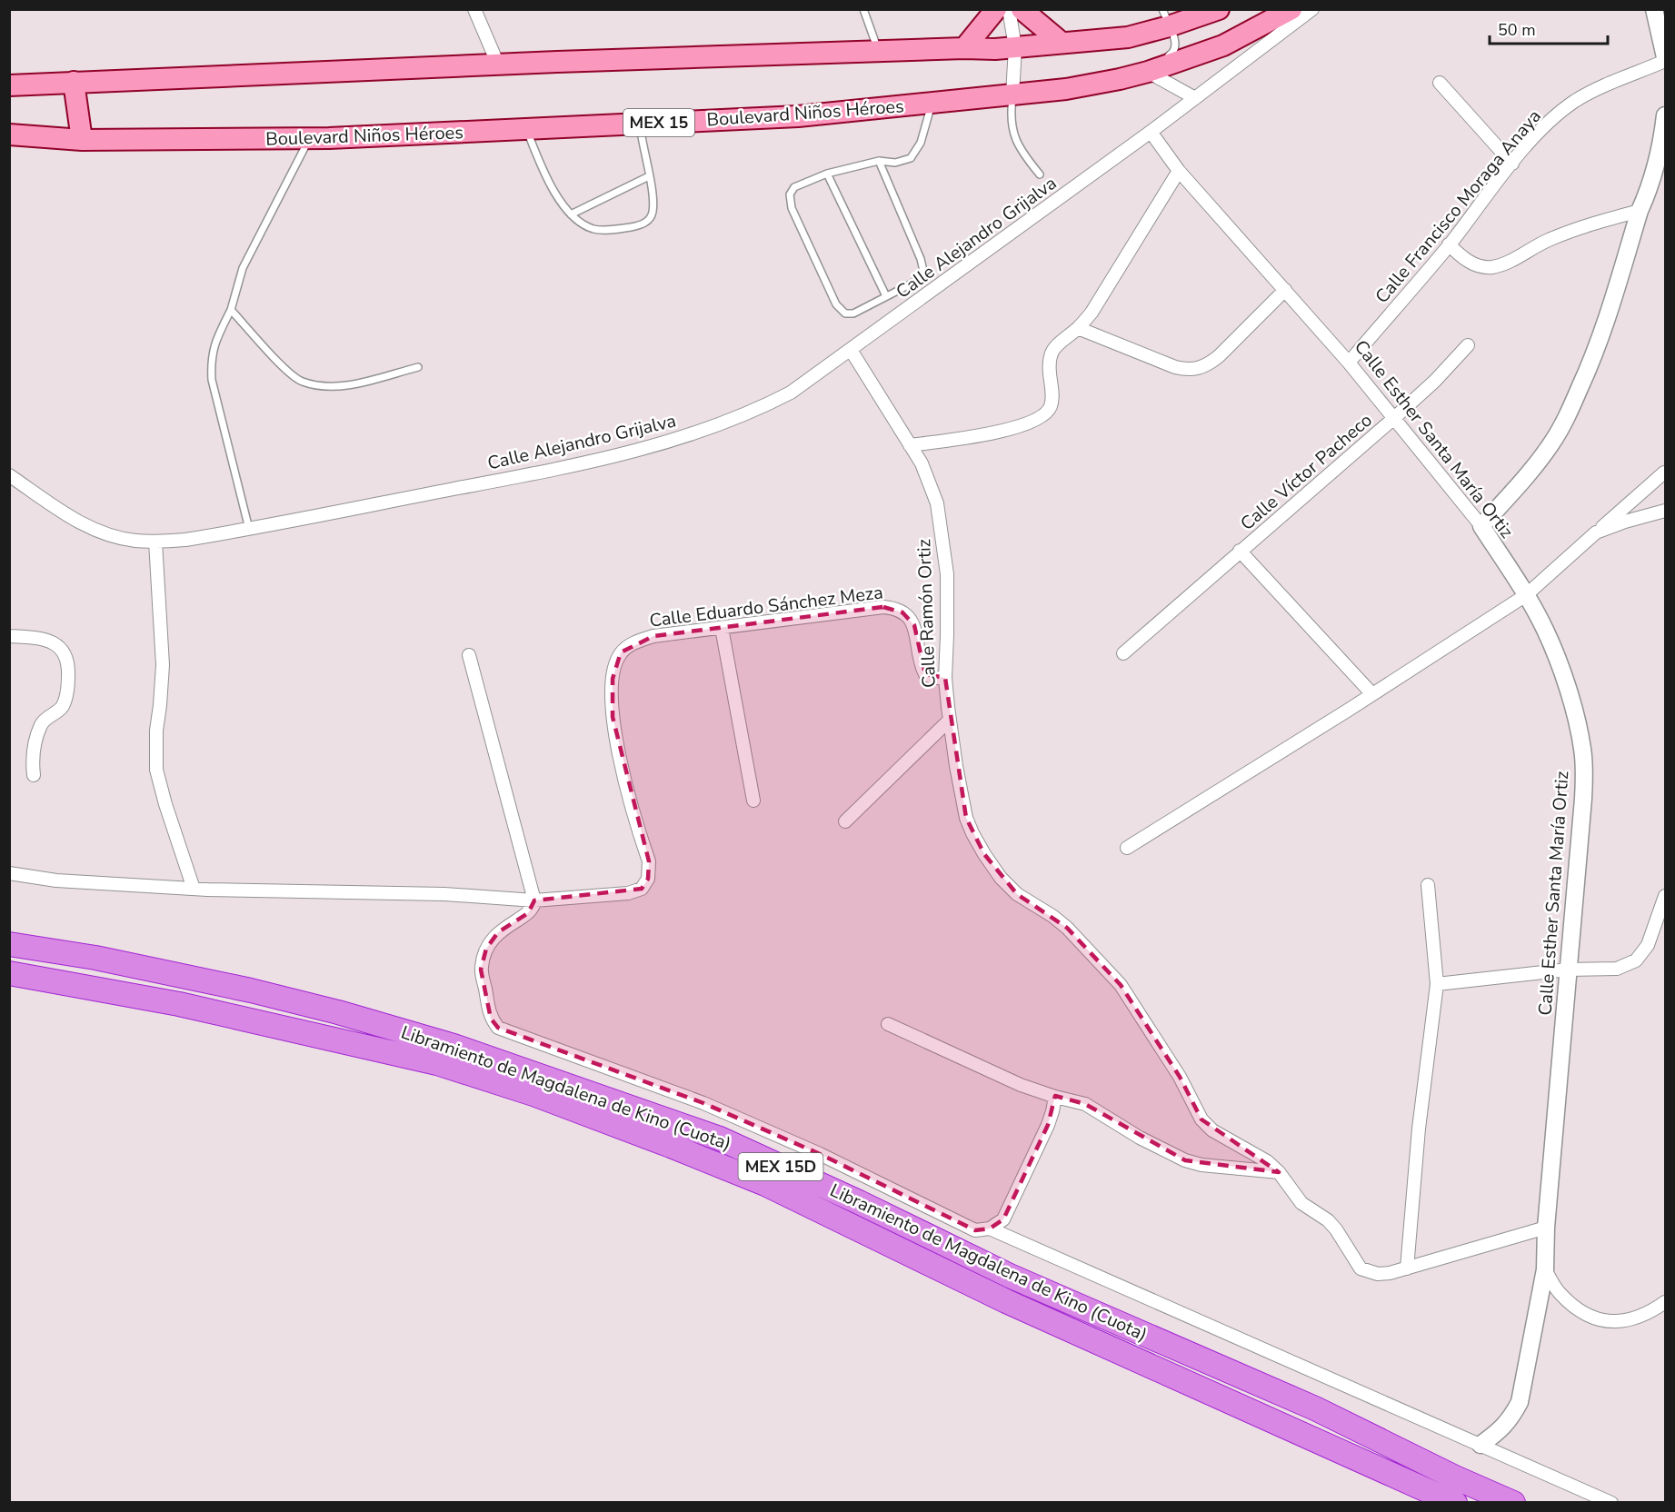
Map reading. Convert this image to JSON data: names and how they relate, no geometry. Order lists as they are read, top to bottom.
{
  "streets": {
    "highway": ["Libramiento de Magdalena de Kino (Cuota)", "MEX 15D"],
    "main road": ["Boulevard Niños Héroes", "MEX 15"],
    "street": [
      "Calle Francisco Moraga Anaya",
      "Calle Alejandro Grijalva",
      "Calle Esther Santa María Ortiz",
      "Calle Víctor Pacheco",
      "Calle Eduardo Sánchez Meza",
      "Calle Ramón Ortiz"
    ]
  },
  "crossings": [
    ["Calle Francisco Moraga Anaya", "Calle Esther Santa María Ortiz"],
    ["Calle Alejandro Grijalva", "Calle Esther Santa María Ortiz"],
    ["Calle Alejandro Grijalva", "Calle Ramón Ortiz"],
    ["Calle Esther Santa María Ortiz", "Calle Víctor Pacheco"],
    ["Calle Esther Santa María Ortiz", "Calle Ramón Ortiz"],
    ["Calle Eduardo Sánchez Meza", "Calle Ramón Ortiz"]
  ],
  "scale_bar": "50 m"
}
